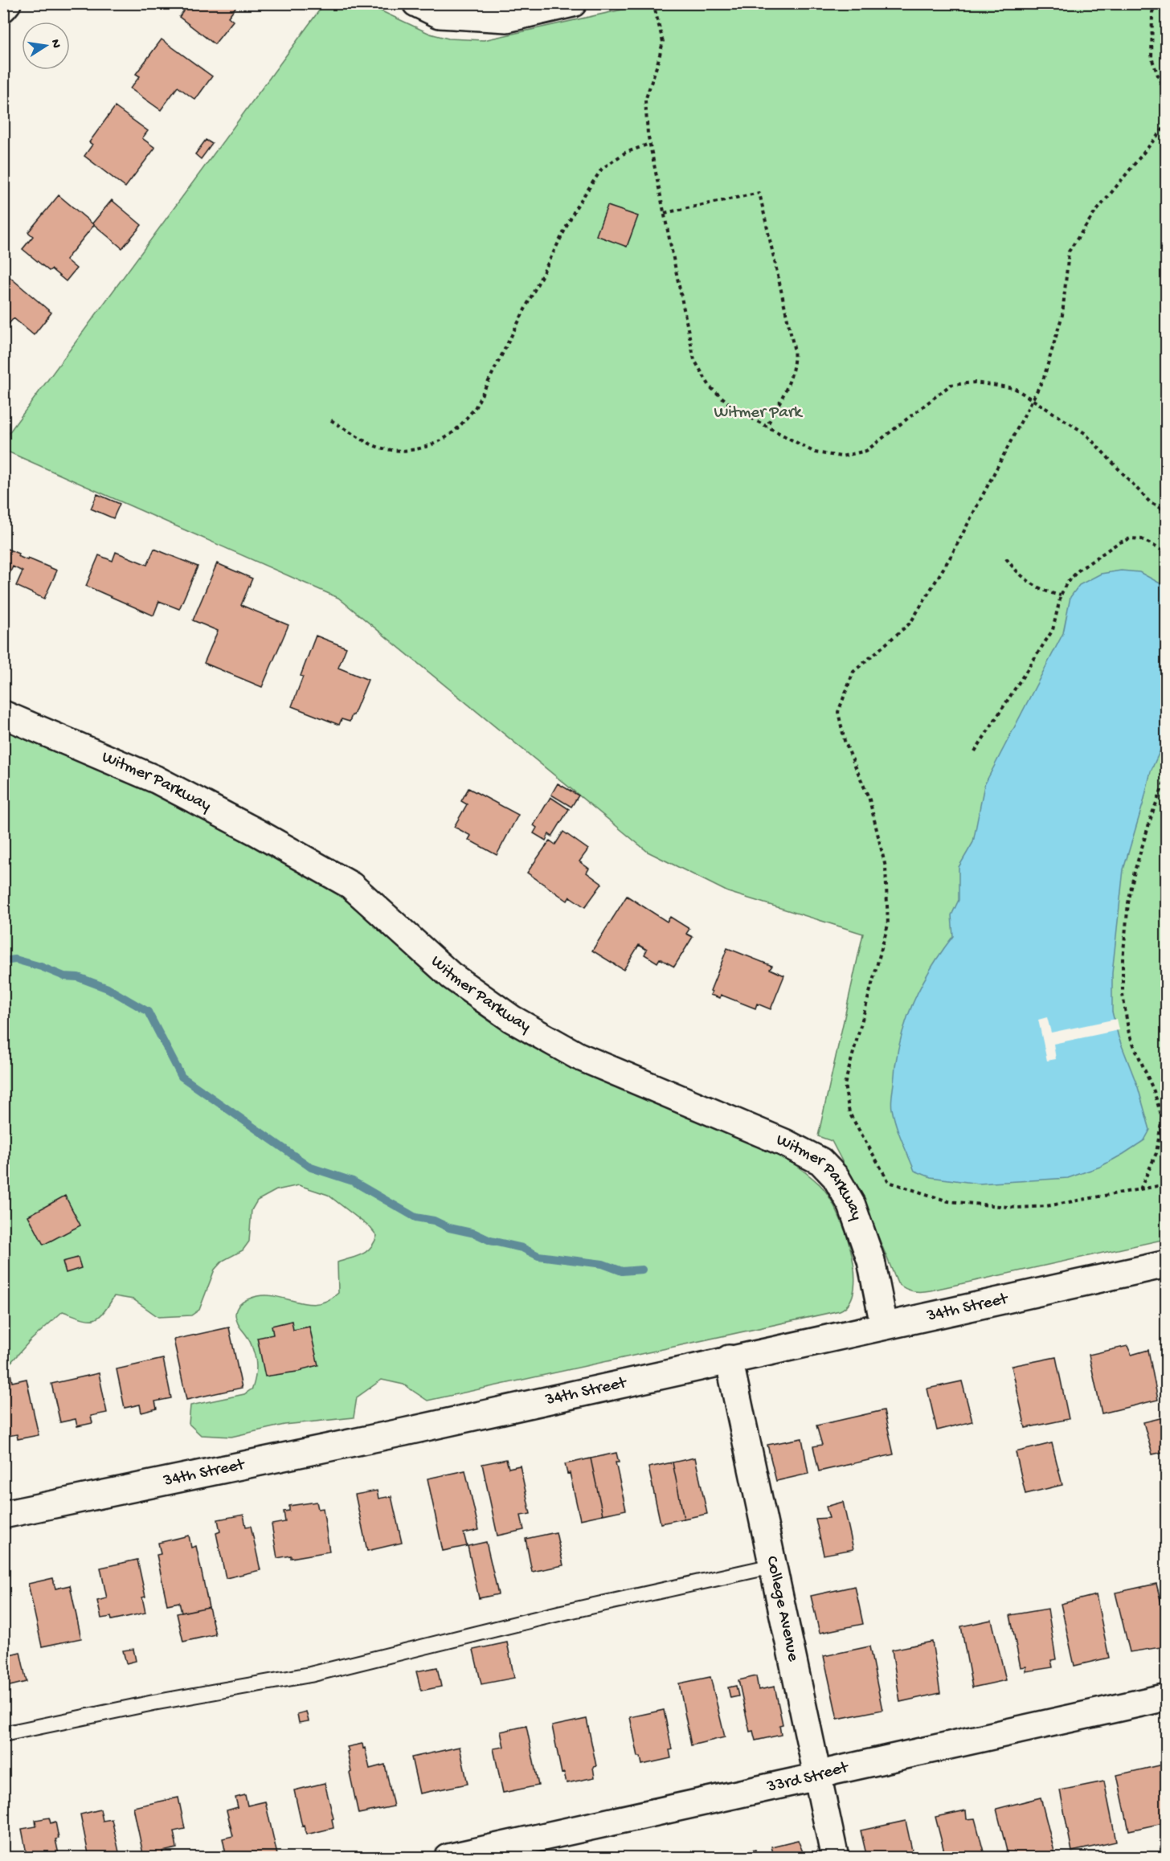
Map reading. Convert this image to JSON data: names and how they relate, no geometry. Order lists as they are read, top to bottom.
{
  "streets": {
    "street": [
      "Witmer Parkway",
      "34th Street",
      "College Avenue",
      "33rd Street"
    ]
  },
  "crossings": [
    ["Witmer Parkway", "34th Street"],
    ["34th Street", "College Avenue"],
    ["College Avenue", "33rd Street"]
  ],
  "parks": ["Witmer Park"],
  "north": "right"
}
